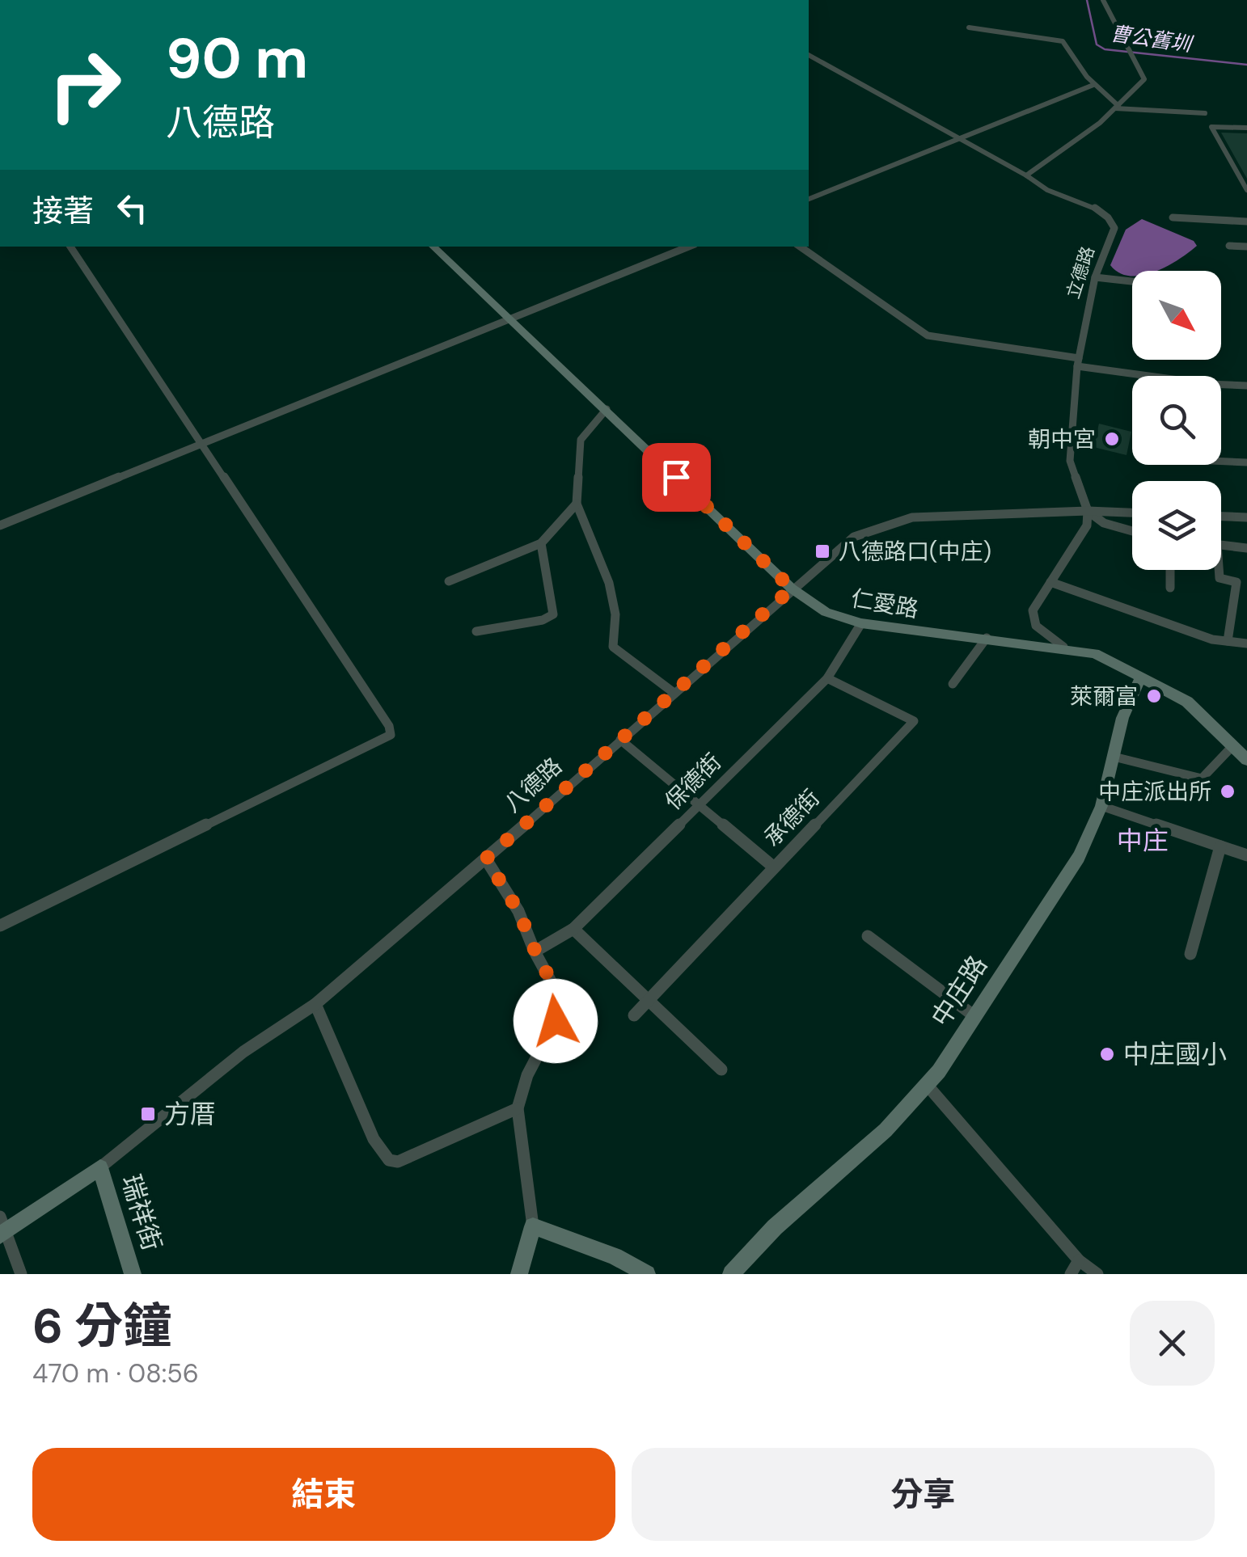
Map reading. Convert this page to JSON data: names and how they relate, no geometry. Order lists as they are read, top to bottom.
{
  "streets": {
    "street": [
      "立德路",
      "仁愛路",
      "保德街",
      "八德路",
      "承德街",
      "中庄路",
      "瑞祥街"
    ]
  },
  "crossings": [
    ["立德路", "八德路"],
    ["仁愛路", "保德街"],
    ["仁愛路", "八德路"],
    ["仁愛路", "中庄路"],
    ["保德街", "承德街"],
    ["八德路", "瑞祥街"]
  ],
  "districts": ["中庄"],
  "water": ["曹公舊圳"],
  "places": {
    "other": [
      "朝中宮",
      "萊爾富",
      "中庄派出所",
      "中庄國小"
    ],
    "transit": ["八德路口(中庄)", "方厝"]
  },
  "north": "bottom right",
  "page": {
    "turn": ["90 m", "八德路"],
    "then": "接著",
    "heading": ["6 分鐘", "470 m · 08:56"],
    "buttons": ["結束", "分享"]
  }
}
